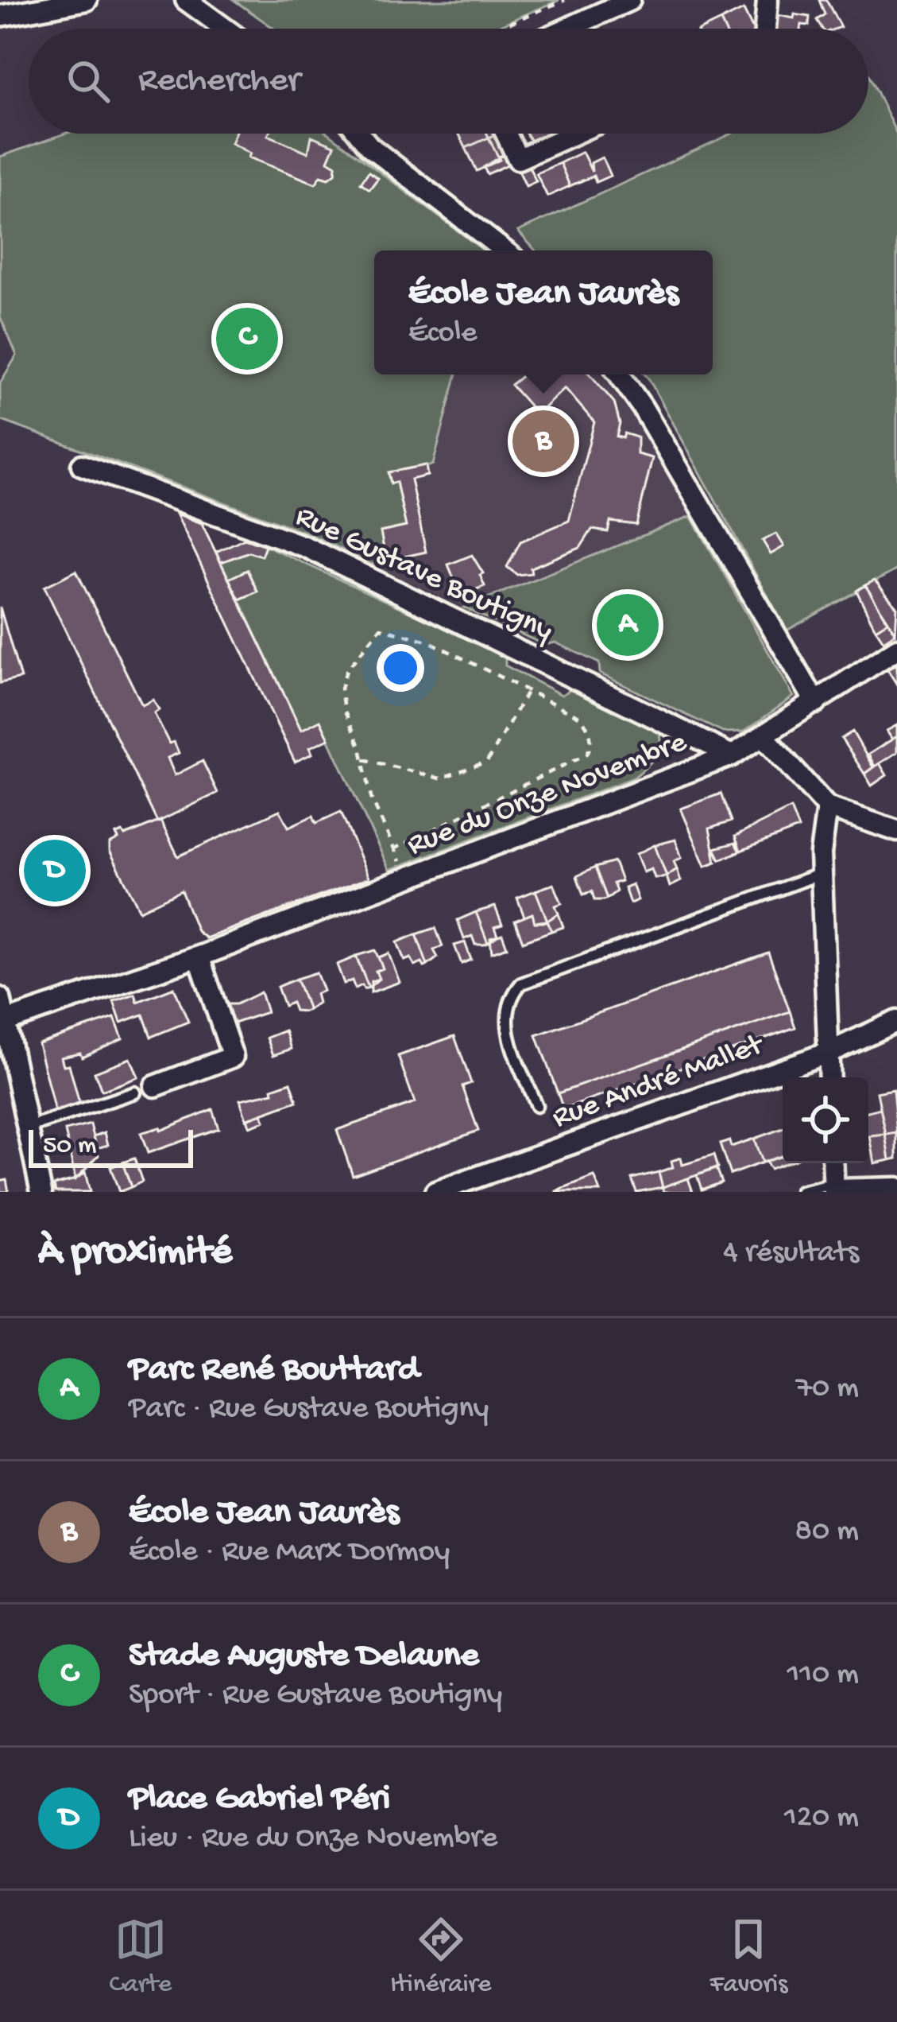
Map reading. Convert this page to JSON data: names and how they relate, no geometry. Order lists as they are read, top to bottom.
{
  "streets": {
    "street": ["Rue Gustave Boutigny", "Rue du Onze Novembre", "Rue André Mallet"]
  },
  "crossings": [
    ["Rue Gustave Boutigny", "Rue du Onze Novembre"]
  ],
  "scale_bar": "50 m",
  "page": {
    "search": "Rechercher",
    "popup": ["École Jean Jaurès", "École"],
    "pins": [
      "C",
      "B",
      "A",
      "D"
    ],
    "scale": "50 m",
    "heading": ["À proximité", "4 résultats"],
    "list": [
      {
        "mark": "A",
        "name": "Parc René Bouttard",
        "note": "Parc · Rue Gustave Boutigny",
        "value": "70 m"
      },
      {
        "mark": "B",
        "name": "École Jean Jaurès",
        "note": "École · Rue Marx Dormoy",
        "value": "80 m"
      },
      {
        "mark": "C",
        "name": "Stade Auguste Delaune",
        "note": "Sport · Rue Gustave Boutigny",
        "value": "110 m"
      },
      {
        "mark": "D",
        "name": "Place Gabriel Péri",
        "note": "Lieu · Rue du Onze Novembre",
        "value": "120 m"
      }
    ],
    "nav": ["Carte", "Itinéraire", "Favoris"]
  }
}
